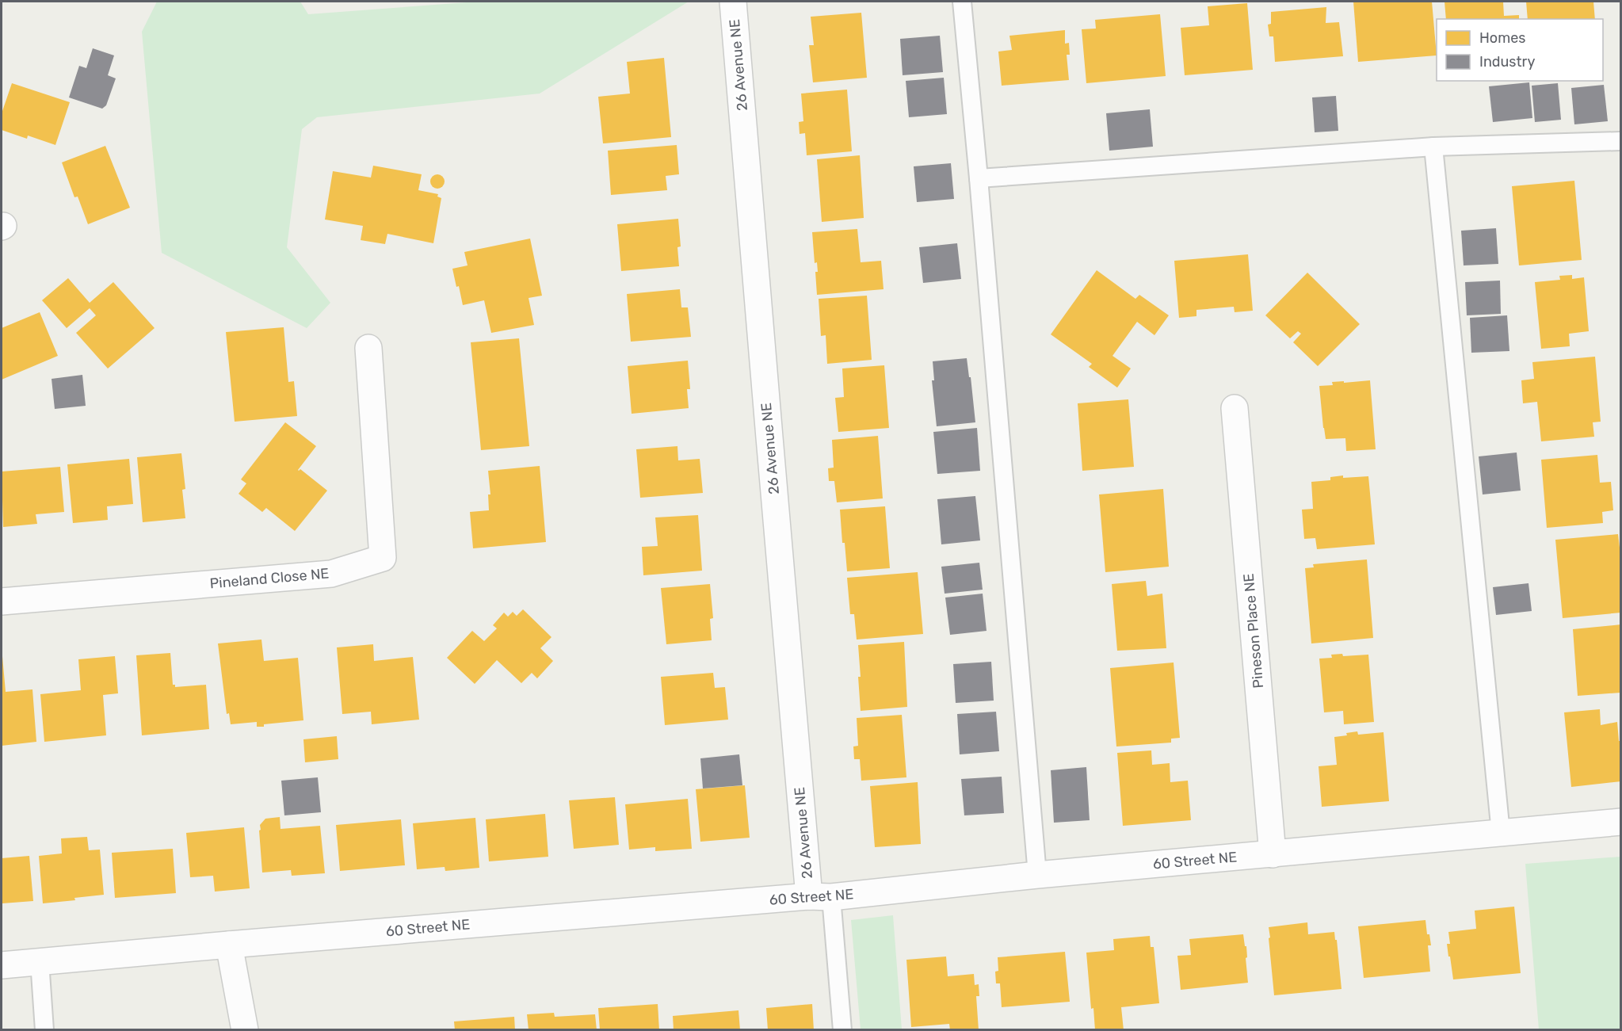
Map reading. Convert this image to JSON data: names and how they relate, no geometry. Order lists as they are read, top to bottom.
{
  "streets": {
    "street": [
      "26 Avenue NE",
      "Pineland Close NE",
      "Pineson Place NE",
      "60 Street NE"
    ]
  },
  "crossings": [
    ["26 Avenue NE", "60 Street NE"],
    ["Pineson Place NE", "60 Street NE"]
  ],
  "legend": ["Homes", "Industry"]
}
